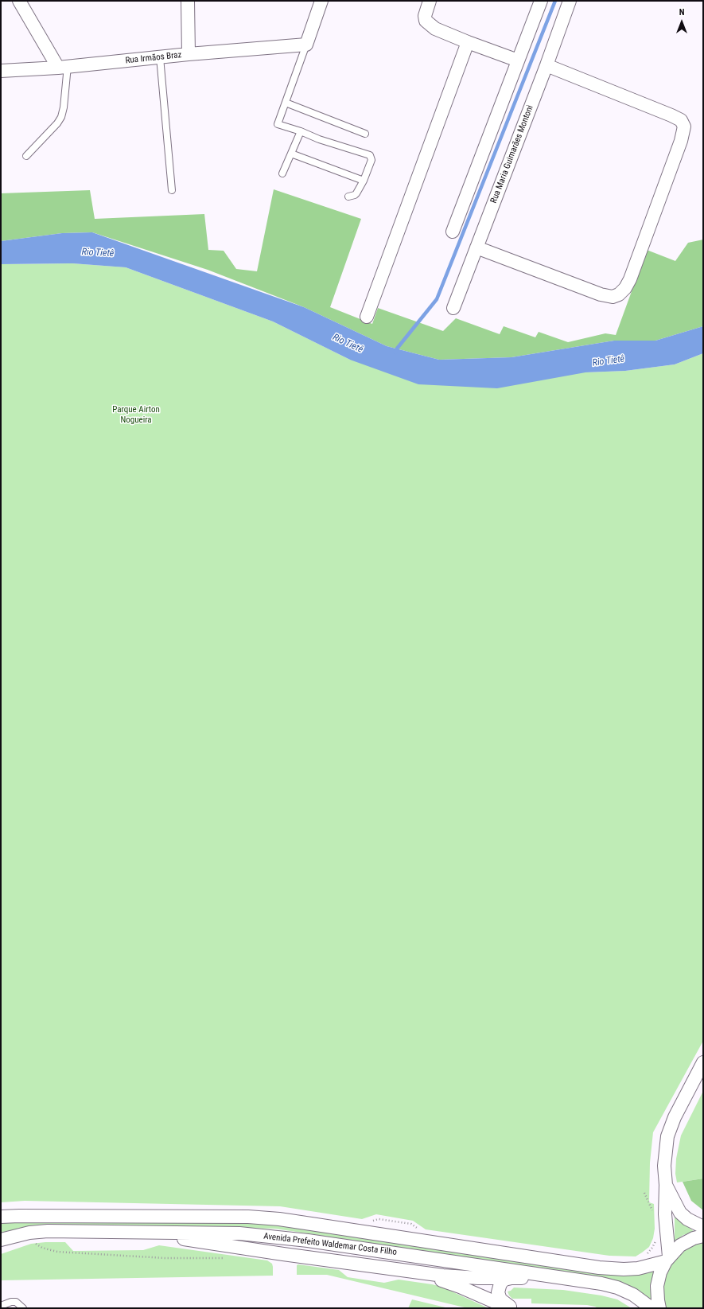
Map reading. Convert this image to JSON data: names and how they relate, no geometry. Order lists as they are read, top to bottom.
{
  "streets": {
    "street": ["Rua Irmãos Braz", "Rua Maria Guimarães Montoni", "Avenida Prefeito Waldemar Costa Filho"]
  },
  "water": ["Rio Tietê"],
  "parks": ["Parque Airton Nogueira"],
  "north": "top"
}
